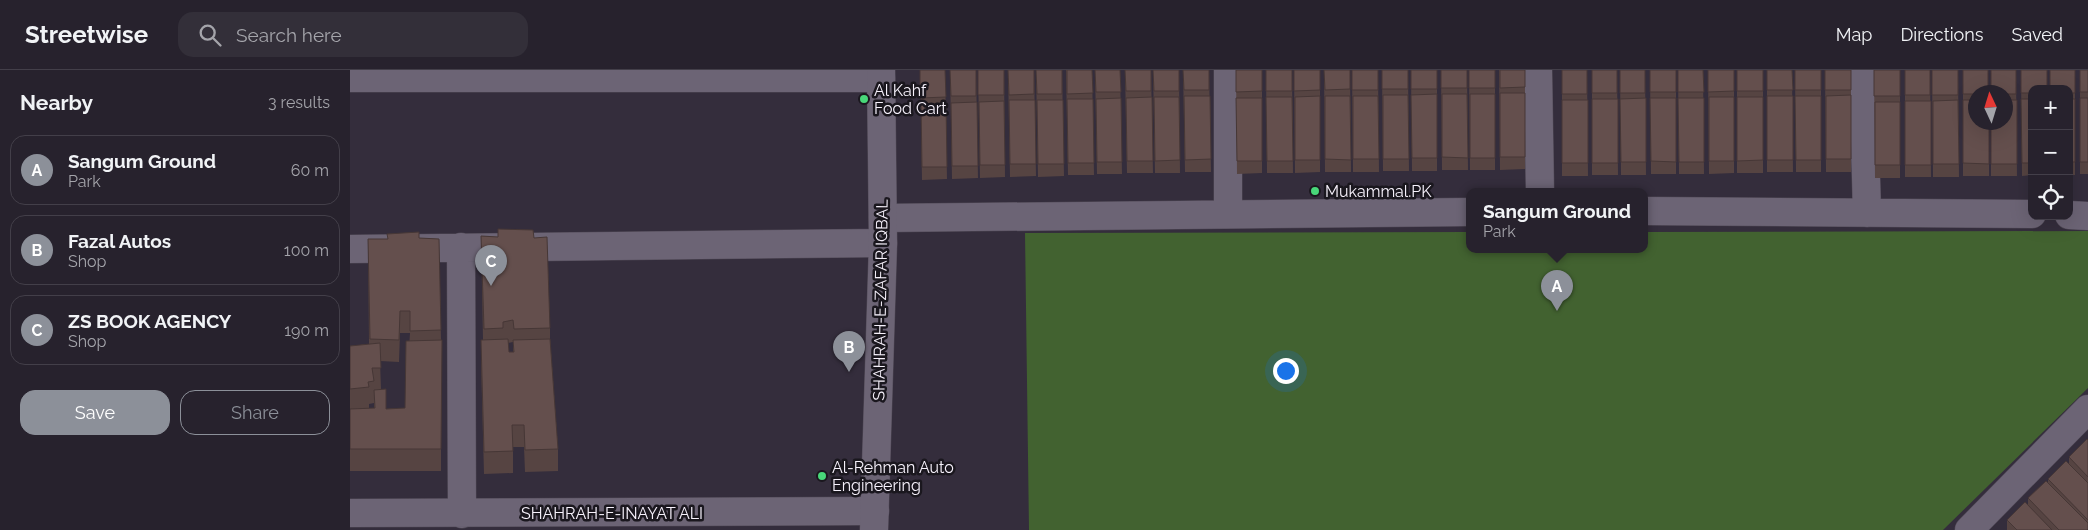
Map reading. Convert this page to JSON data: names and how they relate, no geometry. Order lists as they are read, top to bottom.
{
  "streets": {
    "street": ["SHAHRAH-E-ZAFAR IQBAL", "SHAHRAH-E-INAYAT ALI"]
  },
  "crossings": [
    ["SHAHRAH-E-ZAFAR IQBAL", "SHAHRAH-E-INAYAT ALI"]
  ],
  "places": ["Al Kahf Food Cart", "Mukammal.PK", "Al-Rehman Auto Engineering"],
  "north": "top",
  "page": {
    "header": "Streetwise",
    "search": "Search here",
    "nav": ["Map", "Directions", "Saved"],
    "heading": ["Nearby", "3 results"],
    "map_buttons": ["+", "−"],
    "list": [
      {
        "mark": "A",
        "name": "Sangum Ground",
        "note": "Park",
        "value": "60 m"
      },
      {
        "mark": "B",
        "name": "Fazal Autos",
        "note": "Shop",
        "value": "100 m"
      },
      {
        "mark": "C",
        "name": "ZS BOOK AGENCY",
        "note": "Shop",
        "value": "190 m"
      }
    ],
    "popup": ["Sangum Ground", "Park"],
    "pins": ["C", "A", "B"],
    "buttons": ["Save", "Share"]
  }
}
